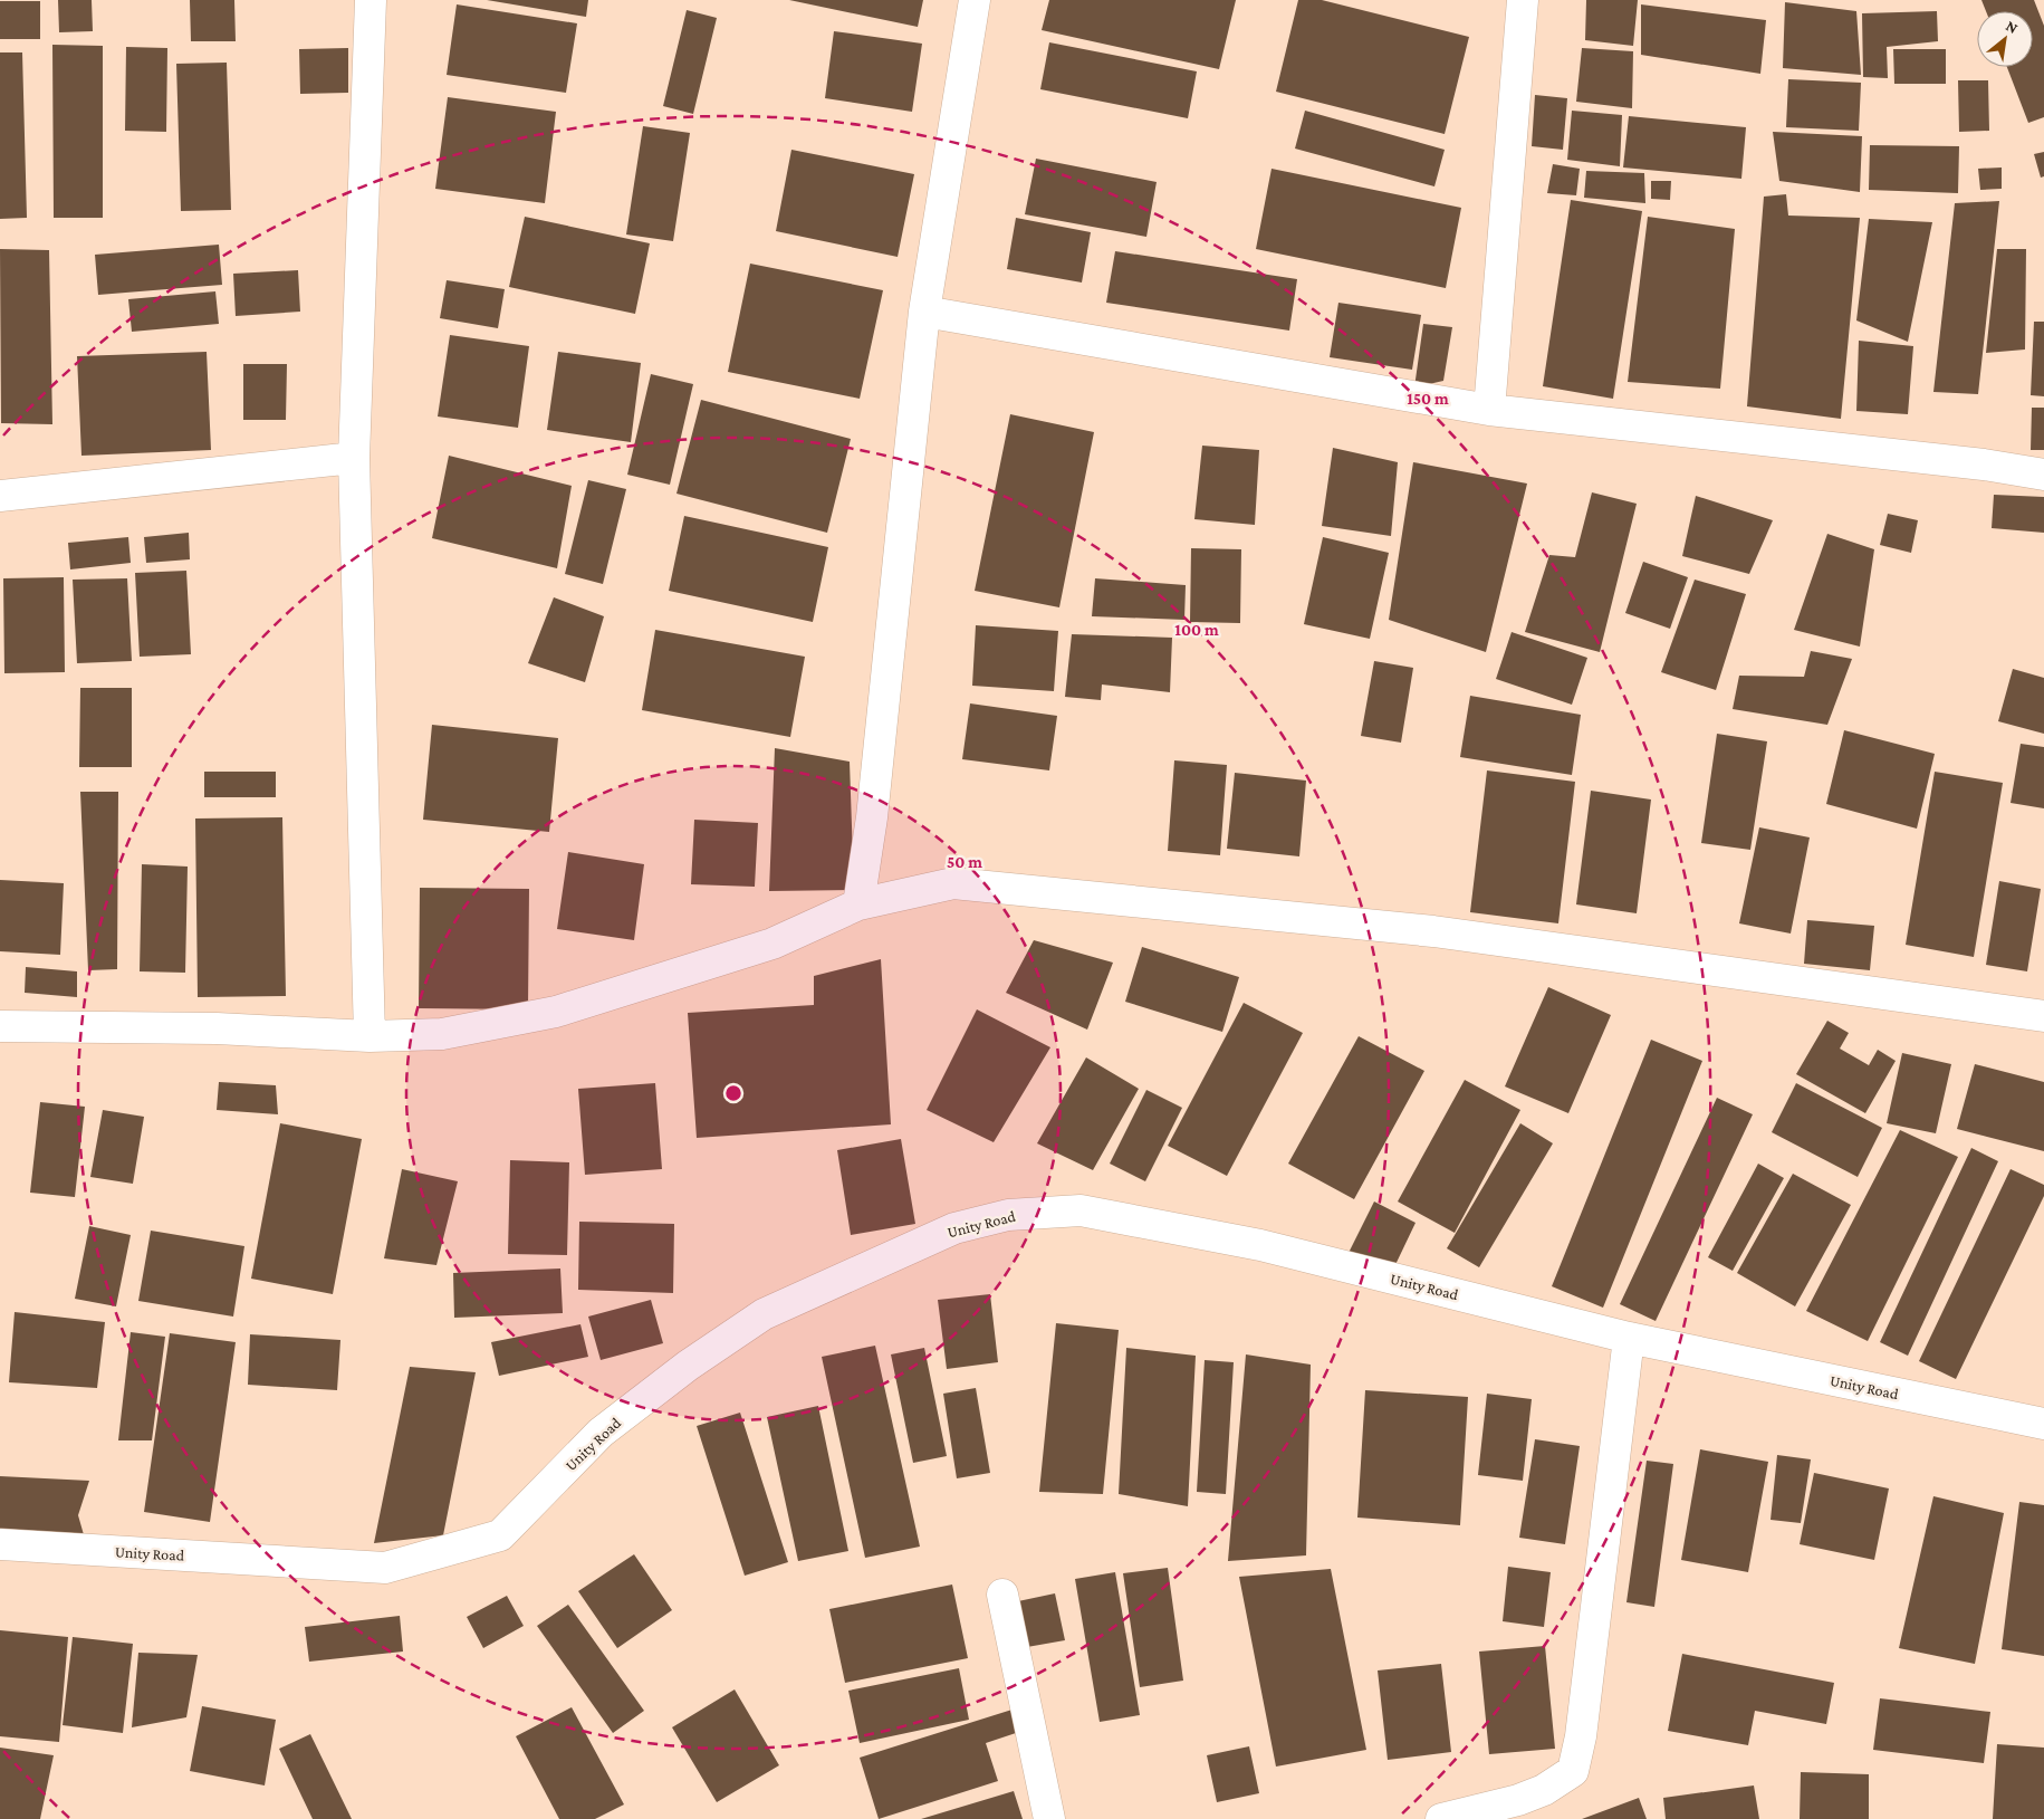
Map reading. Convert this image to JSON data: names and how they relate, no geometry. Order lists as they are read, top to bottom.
{
  "streets": {
    "street": ["Unity Road"]
  },
  "north": "top right",
  "rings": ["150 m", "100 m", "50 m"]
}
